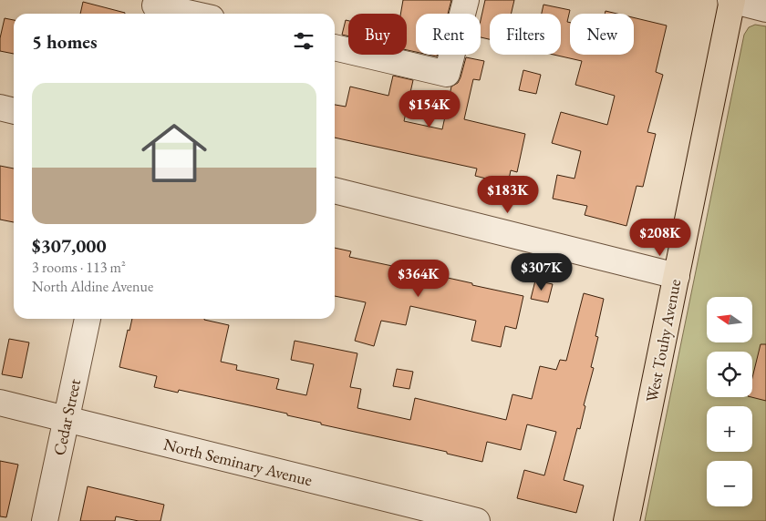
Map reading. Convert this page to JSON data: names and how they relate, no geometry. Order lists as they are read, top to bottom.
{
  "streets": {
    "main road": ["West Touhy Avenue"],
    "street": ["Cedar Street", "North Seminary Avenue"]
  },
  "crossings": [
    ["Cedar Street", "North Seminary Avenue"]
  ],
  "north": "left",
  "page": {
    "chip": [
      "Buy",
      "Rent",
      "Filters",
      "New"
    ],
    "heading": "5 homes",
    "list": [
      {
        "name": "$307,000",
        "note": "3 rooms · 113 m² · North Aldine Avenue"
      }
    ],
    "price": [
      "$154K",
      "$183K",
      "$208K",
      "$307K",
      "$364K"
    ],
    "map_buttons": ["+", "−"]
  }
}
